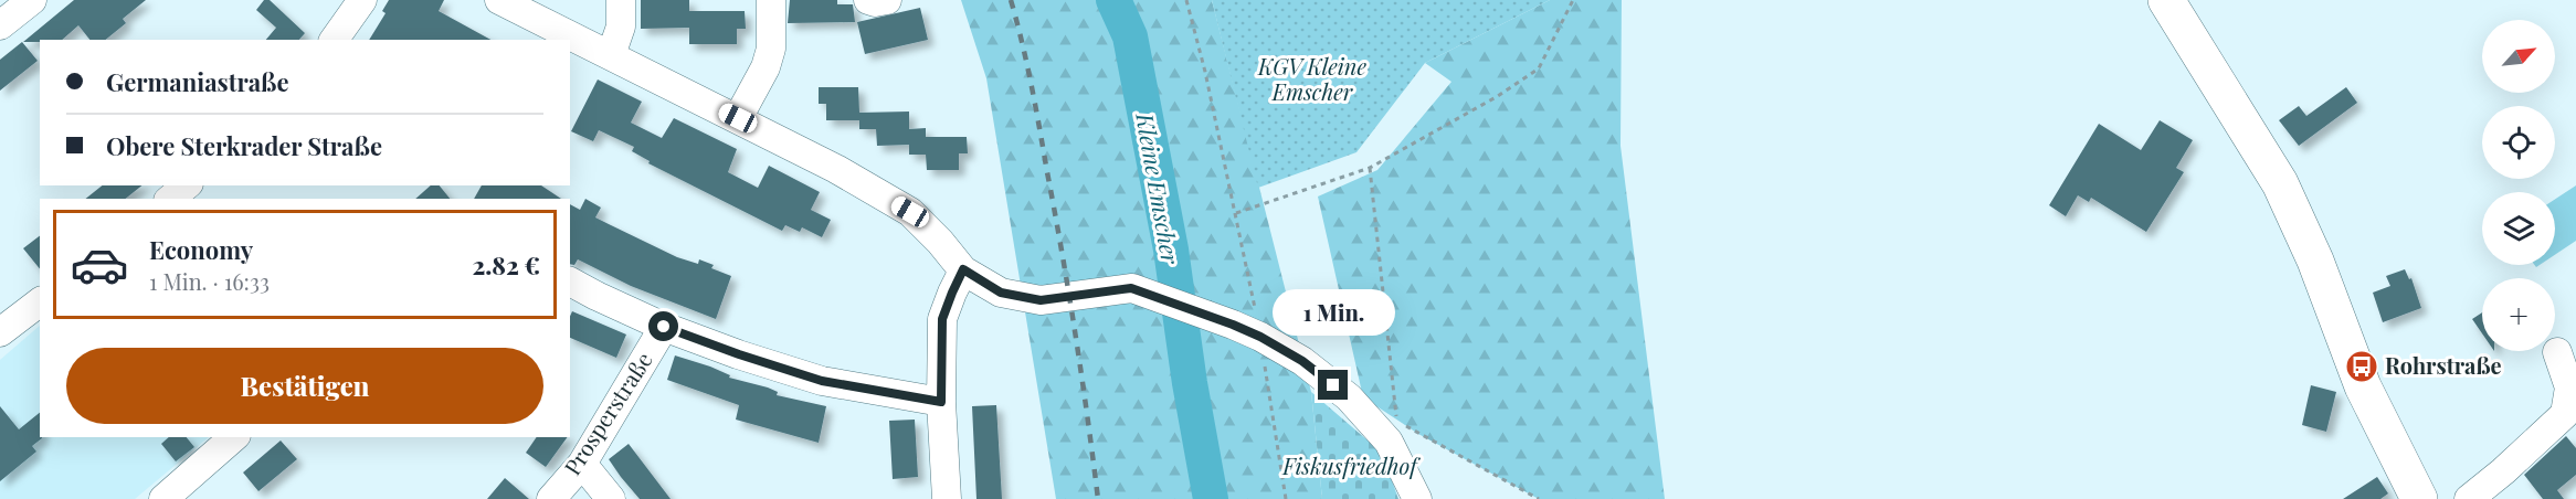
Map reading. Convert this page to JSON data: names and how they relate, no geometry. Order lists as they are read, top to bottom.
{
  "streets": {
    "street": ["Prosperstraße"]
  },
  "water": ["Kleine Emscher"],
  "parks": ["KGV Kleine Emscher", "Fiskusfriedhof"],
  "places": {
    "bus stop": ["Rohrstraße"]
  },
  "north": "top right",
  "page": {
    "map_buttons": "+",
    "banner": ["Germaniastraße", "Obere Sterkrader Straße"],
    "list": [
      {
        "name": "Economy",
        "note": "1 Min. · 16:33",
        "value": "2.82 €"
      }
    ],
    "bubble": "1 Min.",
    "buttons": "Bestätigen"
  }
}
